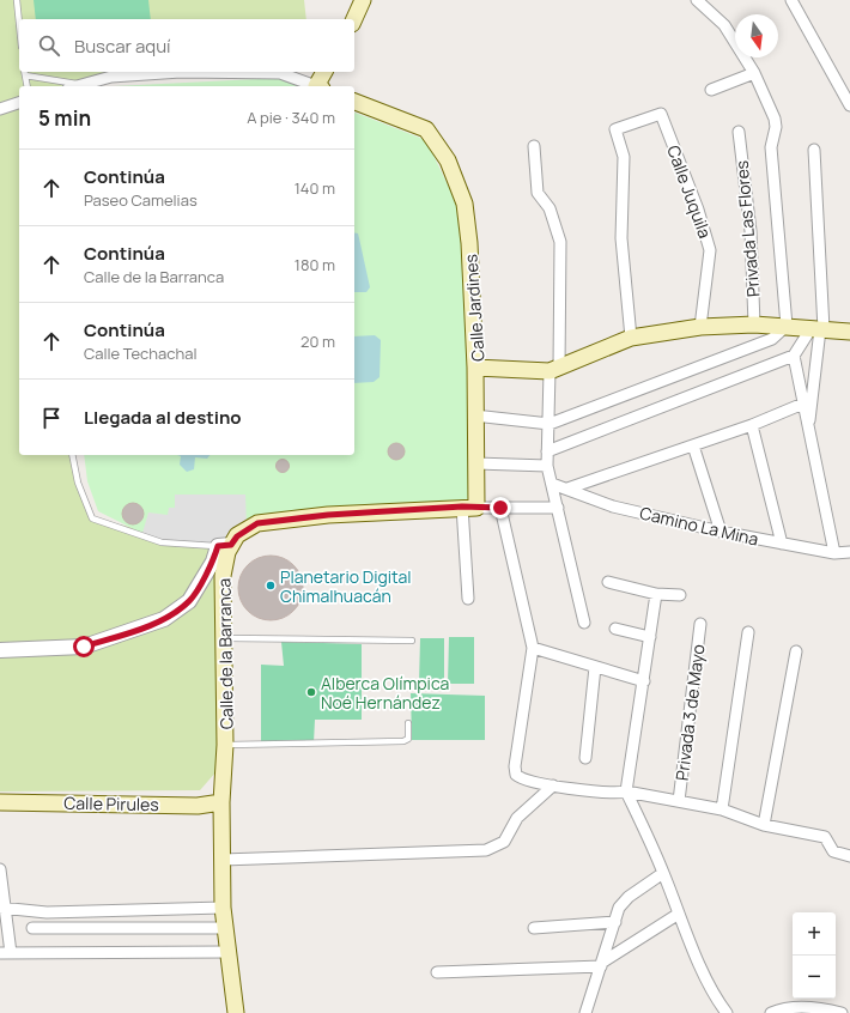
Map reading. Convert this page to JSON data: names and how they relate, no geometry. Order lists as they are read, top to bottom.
{
  "streets": {
    "main road": ["Calle Jardines", "Calle de la Barranca", "Calle Pirules"],
    "street": [
      "Calle Juquila",
      "Privada Las Flores",
      "Camino La Mina",
      "Privada 3 de Mayo"
    ]
  },
  "crossings": [
    ["Calle Juquila", "Calle Jardines"],
    ["Privada Las Flores", "Calle Jardines"],
    ["Calle de la Barranca", "Calle Pirules"]
  ],
  "places": ["Planetario Digital Chimalhuacán", "Alberca Olímpica Noé Hernández"],
  "north": "bottom",
  "page": {
    "search": "Buscar aquí",
    "heading": ["5 min", "A pie · 340 m"],
    "list": [
      ["Continúa", "Paseo Camelias", "140 m"],
      ["Continúa", "Calle de la Barranca", "180 m"],
      ["Continúa", "Calle Techachal", "20 m"],
      "Llegada al destino"
    ],
    "map_buttons": ["+", "−"]
  }
}
